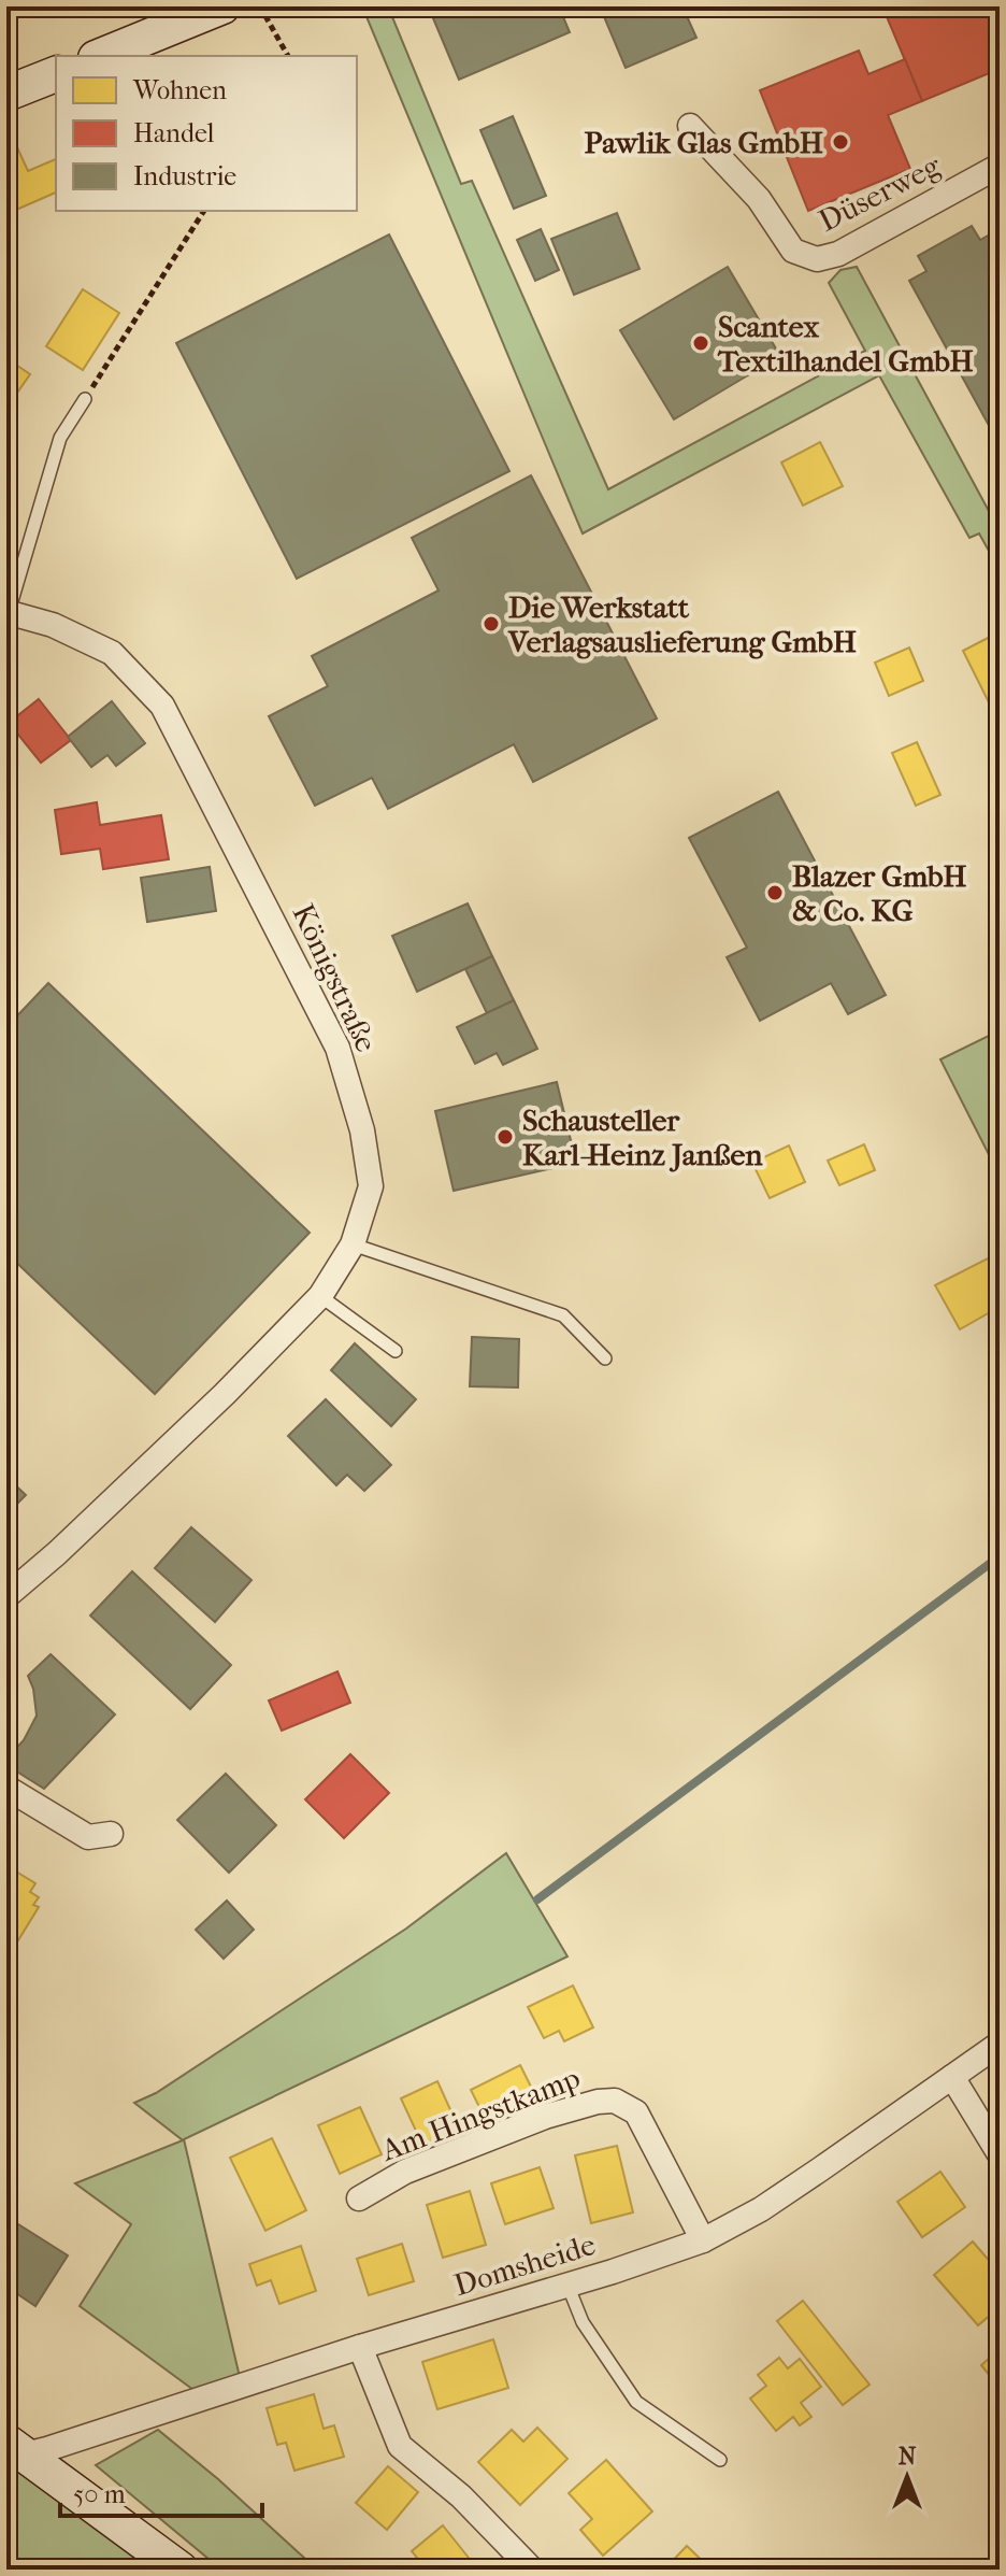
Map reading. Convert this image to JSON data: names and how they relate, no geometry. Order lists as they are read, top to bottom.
{
  "streets": {
    "street": [
      "Düserweg",
      "Königstraße",
      "Am Hingstkamp",
      "Domsheide"
    ]
  },
  "crossings": [
    ["Am Hingstkamp", "Domsheide"]
  ],
  "places": [
    "Pawlik Glas GmbH",
    "Scantex Textilhandel GmbH",
    "Die Werkstatt Verlagsauslieferung GmbH",
    "Blazer GmbH & Co. KG",
    "Schausteller Karl-Heinz Janßen"
  ],
  "legend": ["Wohnen", "Handel", "Industrie"],
  "scale_bar": "50 m",
  "north": "top"
}
